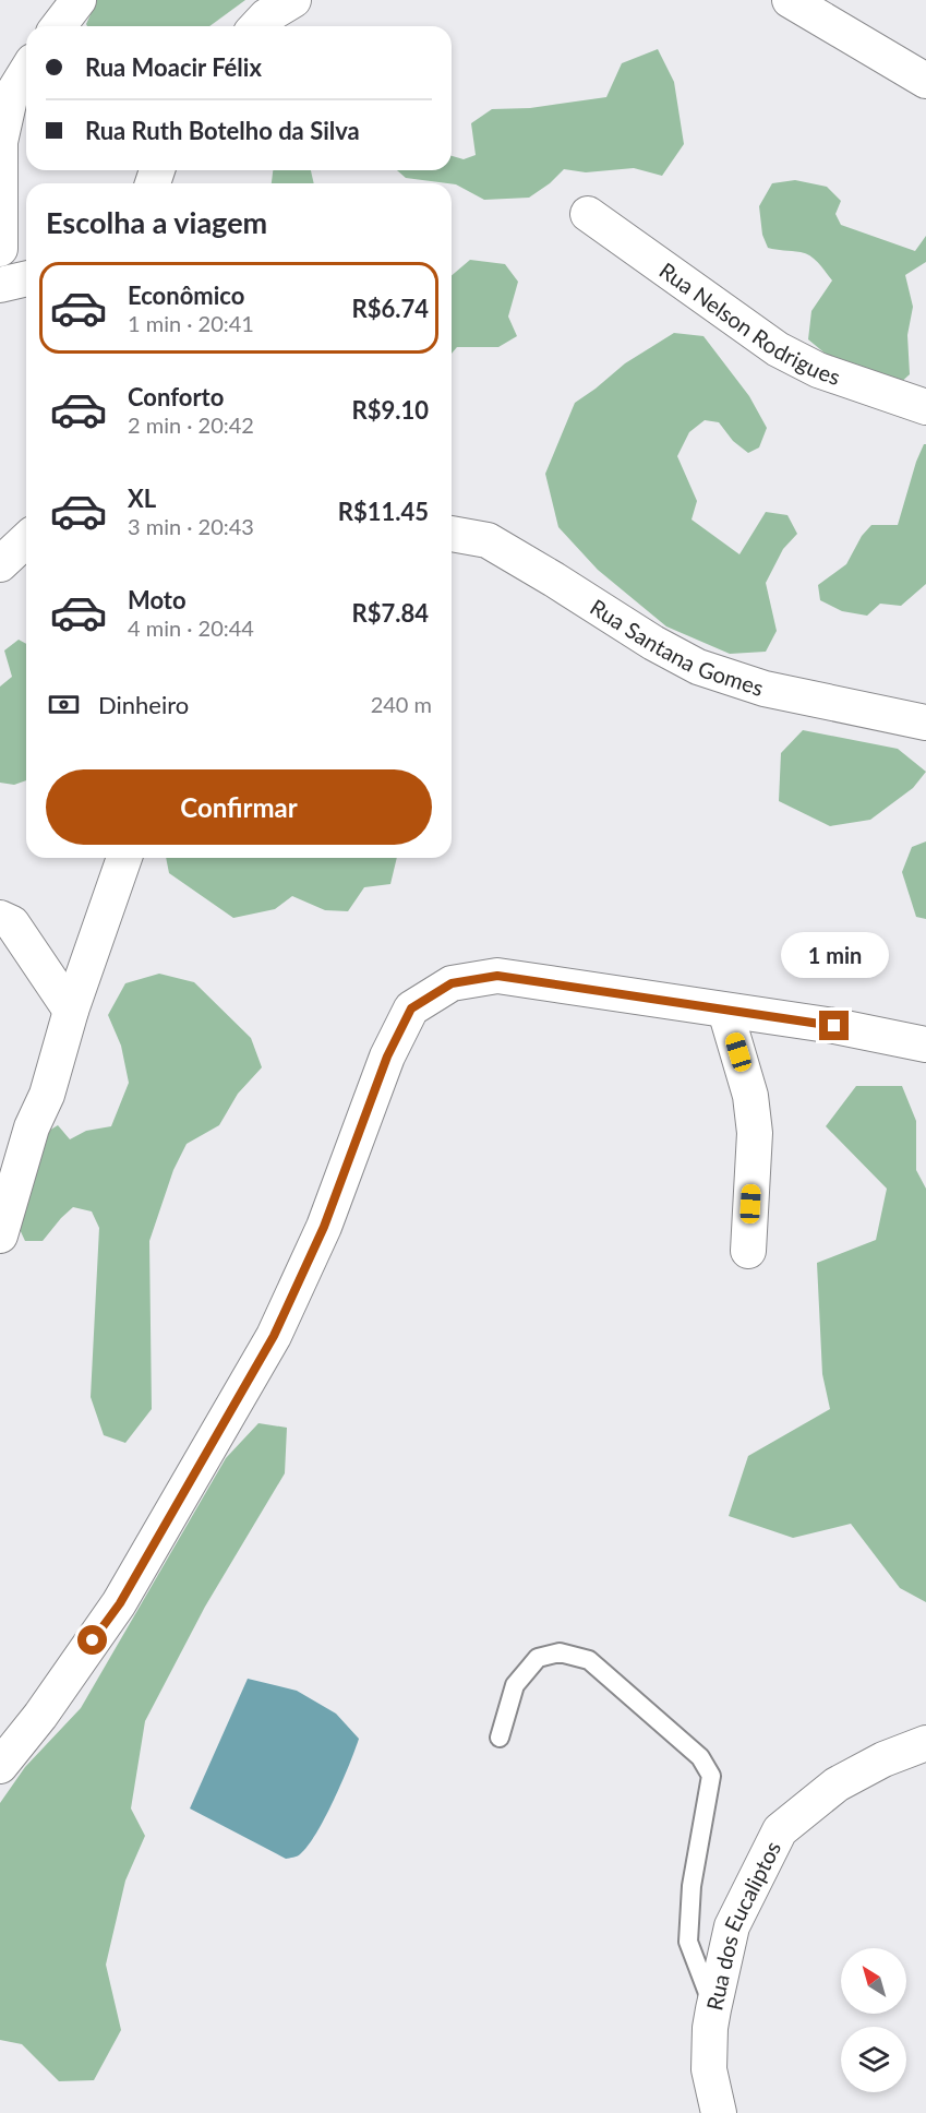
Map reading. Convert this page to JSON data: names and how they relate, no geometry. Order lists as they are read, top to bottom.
{
  "streets": {
    "street": ["Rua Nelson Rodrigues", "Rua Santana Gomes", "Rua dos Eucaliptos"]
  },
  "north": "top left",
  "page": {
    "banner": ["Rua Moacir Félix", "Rua Ruth Botelho da Silva"],
    "heading": "Escolha a viagem",
    "list": [
      {
        "name": "Econômico",
        "note": "1 min · 20:41",
        "value": "R$6.74"
      },
      {
        "name": "Conforto",
        "note": "2 min · 20:42",
        "value": "R$9.10"
      },
      {
        "name": "XL",
        "note": "3 min · 20:43",
        "value": "R$11.45"
      },
      {
        "name": "Moto",
        "note": "4 min · 20:44",
        "value": "R$7.84"
      }
    ],
    "pay": ["Dinheiro", "240 m"],
    "buttons": "Confirmar",
    "bubble": "1 min"
  }
}
